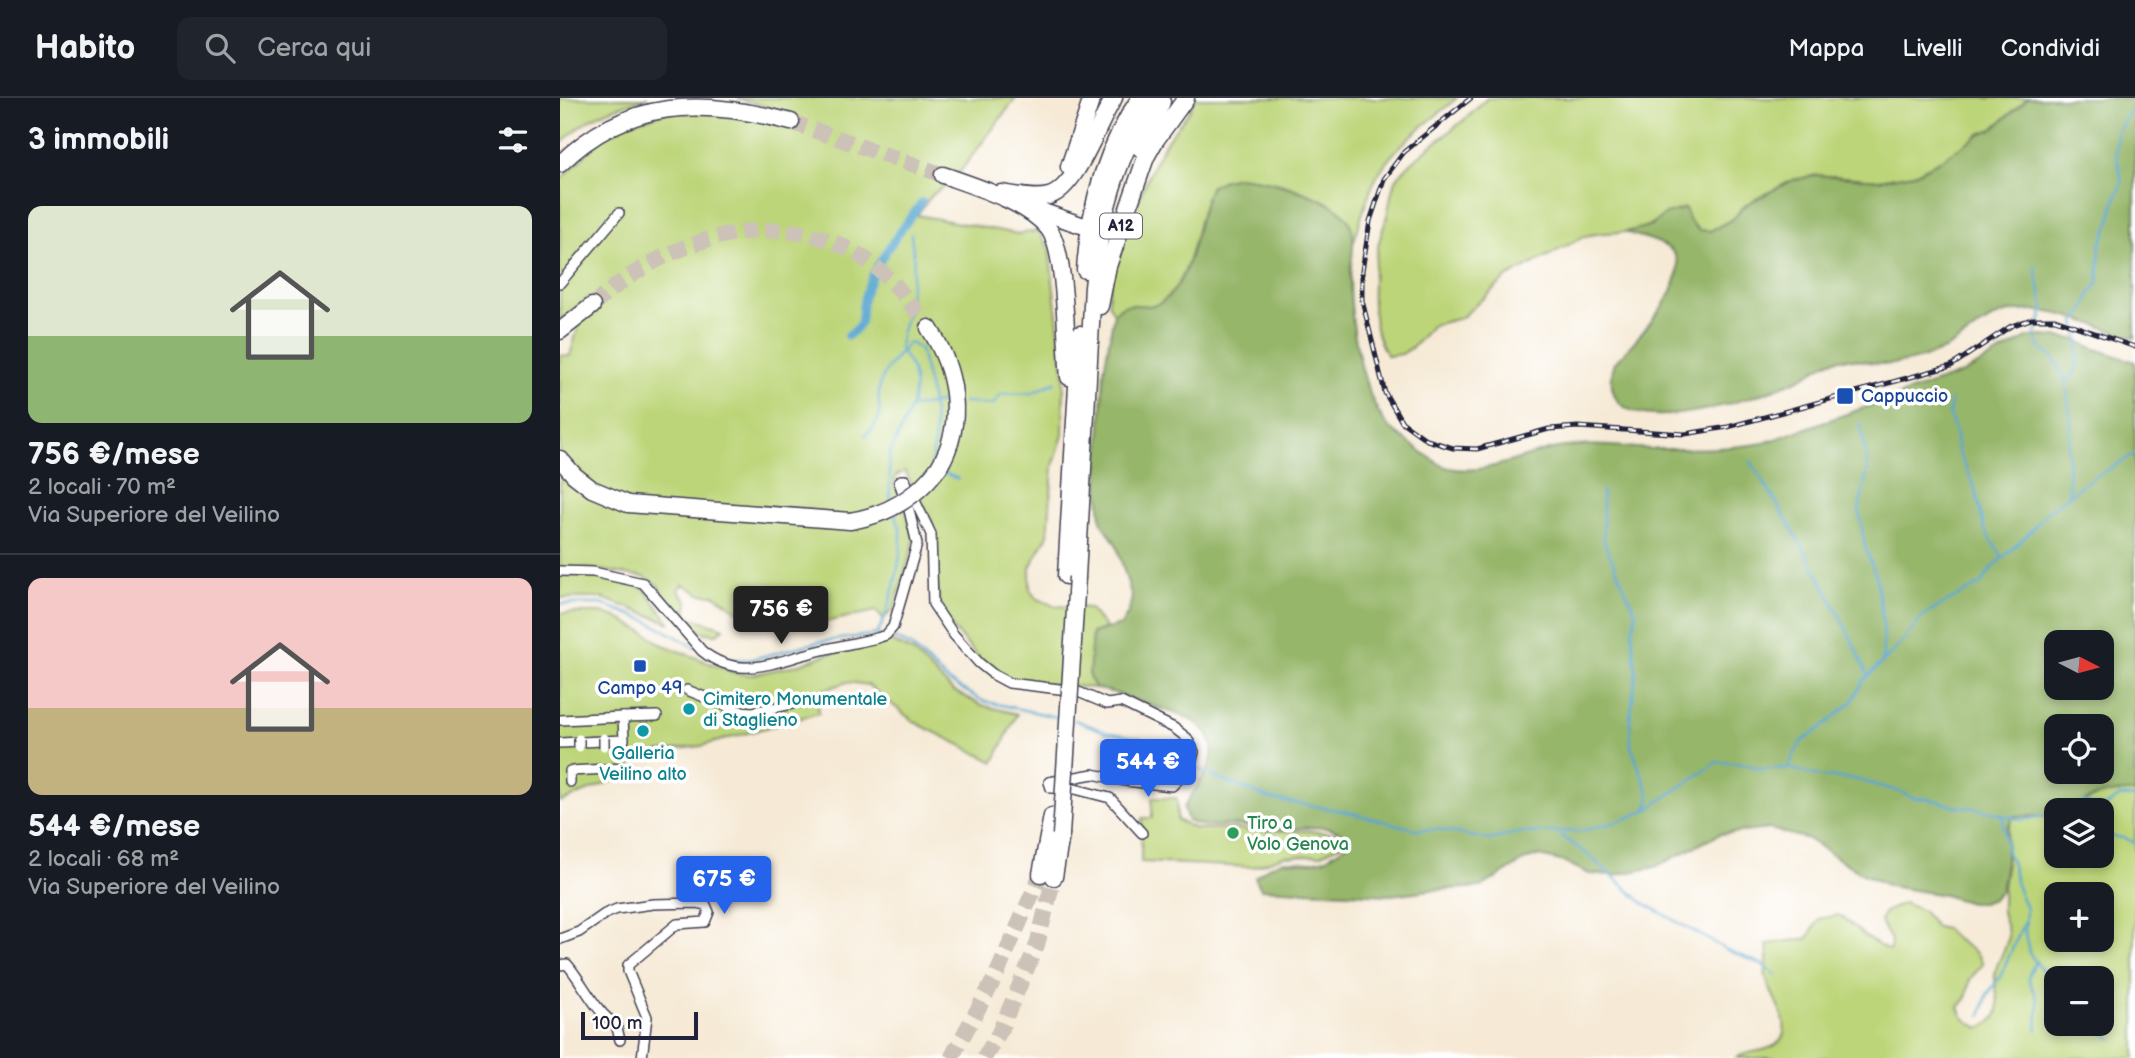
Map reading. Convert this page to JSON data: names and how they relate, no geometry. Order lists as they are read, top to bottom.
{
  "streets": {
    "highway": ["A12"]
  },
  "places": {
    "transit": ["Cappuccio", "Campo 49"],
    "other": ["Cimitero Monumentale di Staglieno", "Galleria Veilino alto", "Tiro a Volo Genova"]
  },
  "scale_bar": "100 m",
  "north": "right",
  "page": {
    "header": "Habito",
    "search": "Cerca qui",
    "nav": ["Mappa", "Livelli", "Condividi"],
    "heading": "3 immobili",
    "list": [
      {
        "name": "756 €/mese",
        "note": "2 locali · 70 m² · Via Superiore del Veilino"
      },
      {
        "name": "544 €/mese",
        "note": "2 locali · 68 m² · Via Superiore del Veilino"
      }
    ],
    "price": ["756 €", "544 €", "675 €"],
    "map_buttons": ["+", "−"],
    "scale": "100 m"
  }
}
